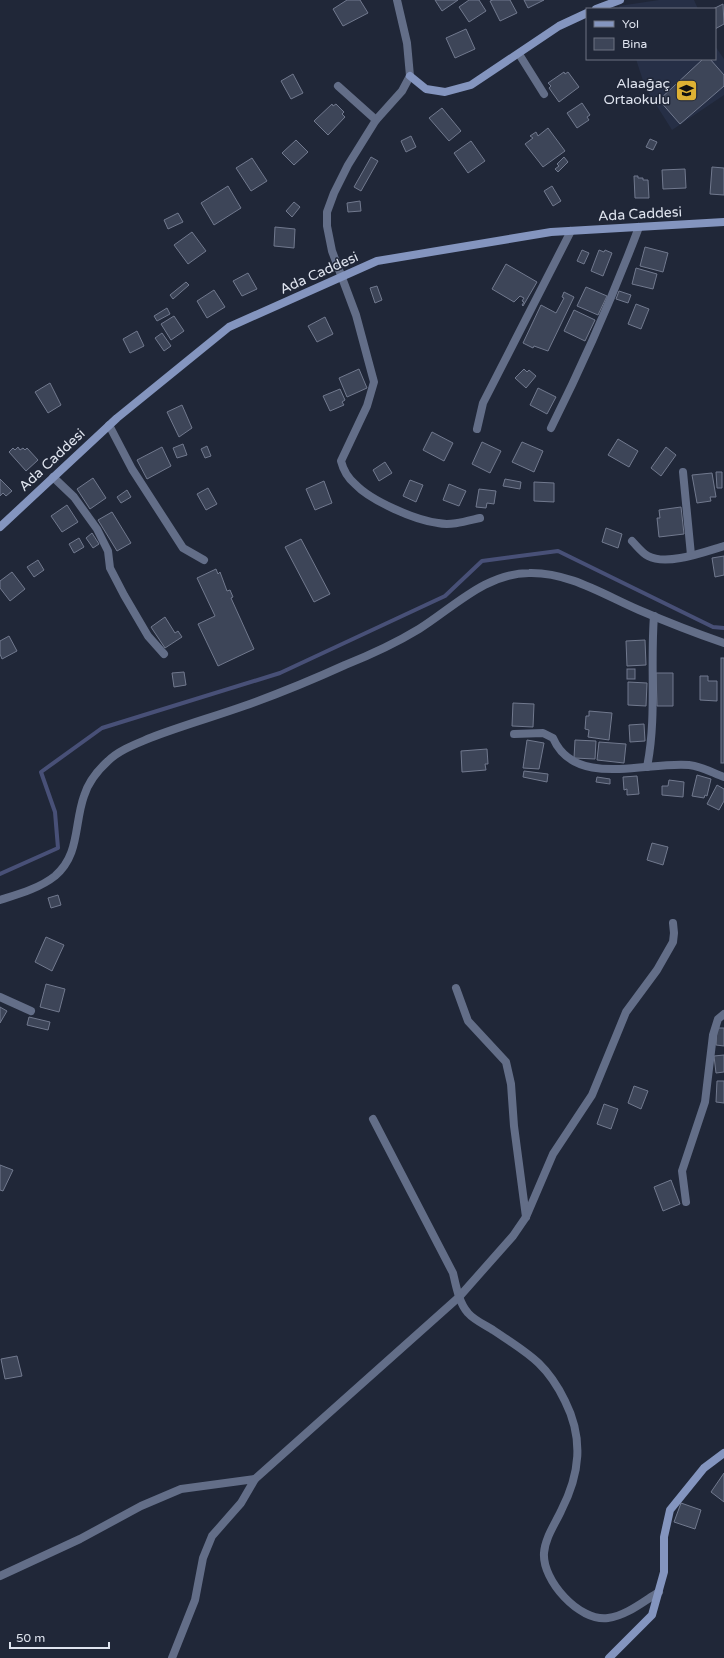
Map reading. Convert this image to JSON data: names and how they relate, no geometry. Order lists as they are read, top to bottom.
{
  "streets": {
    "main road": ["Ada Caddesi"]
  },
  "places": {
    "school or university": ["Alaağaç Ortaokulu"]
  },
  "legend": ["Yol", "Bina"],
  "scale_bar": "50 m"
}
